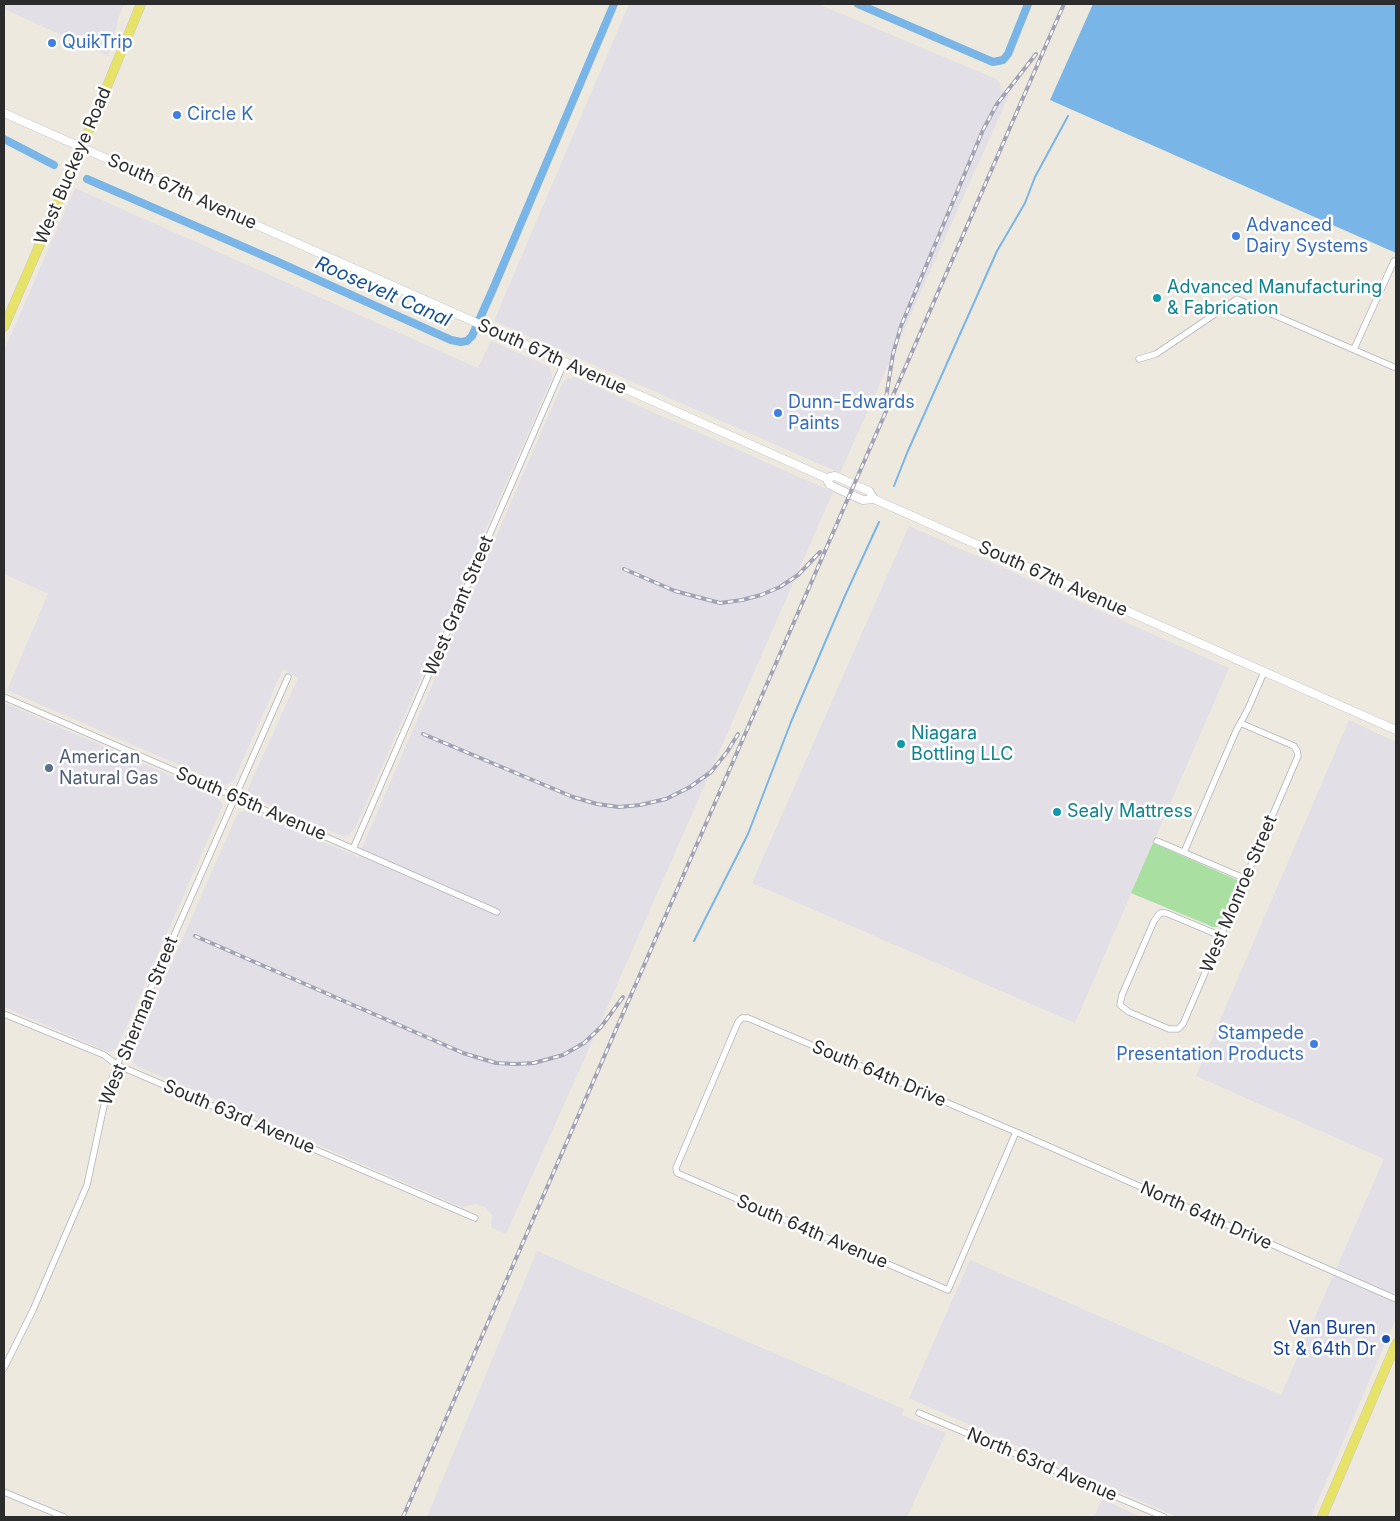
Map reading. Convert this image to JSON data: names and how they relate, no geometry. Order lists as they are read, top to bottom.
{
  "streets": {
    "main road": ["West Buckeye Road", "South 67th Avenue"],
    "street": [
      "West Grant Street",
      "South 65th Avenue",
      "West Monroe Street",
      "West Sherman Street",
      "South 64th Drive",
      "South 63rd Avenue",
      "North 64th Drive",
      "South 64th Avenue",
      "North 63rd Avenue"
    ]
  },
  "crossings": [
    ["West Buckeye Road", "South 67th Avenue"],
    ["South 67th Avenue", "West Grant Street"],
    ["West Grant Street", "South 65th Avenue"],
    ["South 65th Avenue", "West Sherman Street"],
    ["West Sherman Street", "South 63rd Avenue"],
    ["South 64th Drive", "North 64th Drive"],
    ["South 64th Drive", "South 64th Avenue"],
    ["North 64th Drive", "South 64th Avenue"]
  ],
  "water": ["Roosevelt Canal"],
  "places": [
    "QuikTrip",
    "Circle K",
    "Advanced Dairy Systems",
    "Advanced Manufacturing & Fabrication",
    "Dunn-Edwards Paints",
    "Niagara Bottling LLC",
    "American Natural Gas",
    "Sealy Mattress",
    "Stampede Presentation Products",
    "Van Buren St & 64th Dr"
  ]
}
